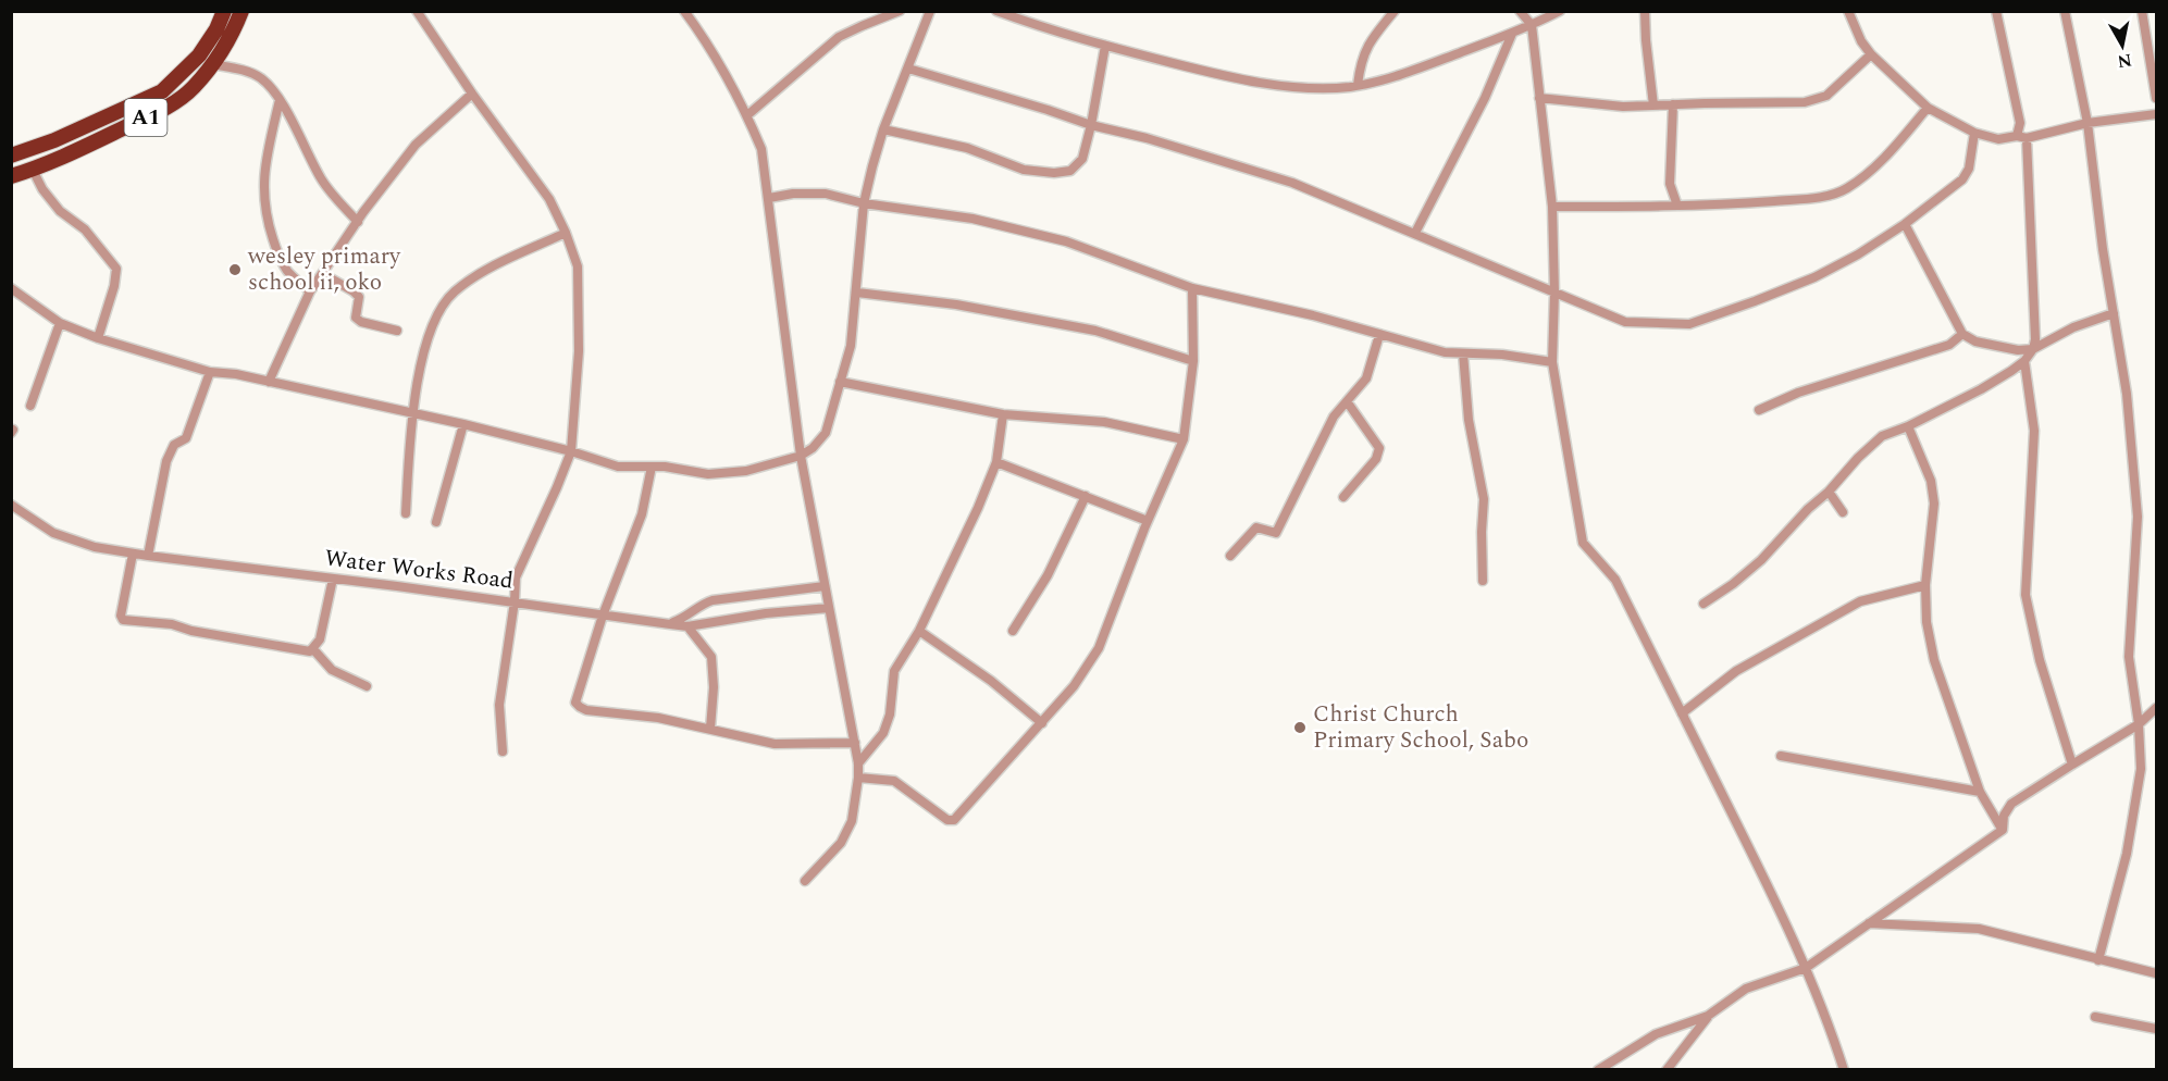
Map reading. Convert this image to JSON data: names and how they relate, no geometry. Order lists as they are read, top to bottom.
{
  "streets": {
    "highway": ["A1"],
    "street": ["Water Works Road"]
  },
  "places": ["wesley primary school ii, oko", "Christ Church Primary School, Sabo"],
  "north": "bottom"
}
